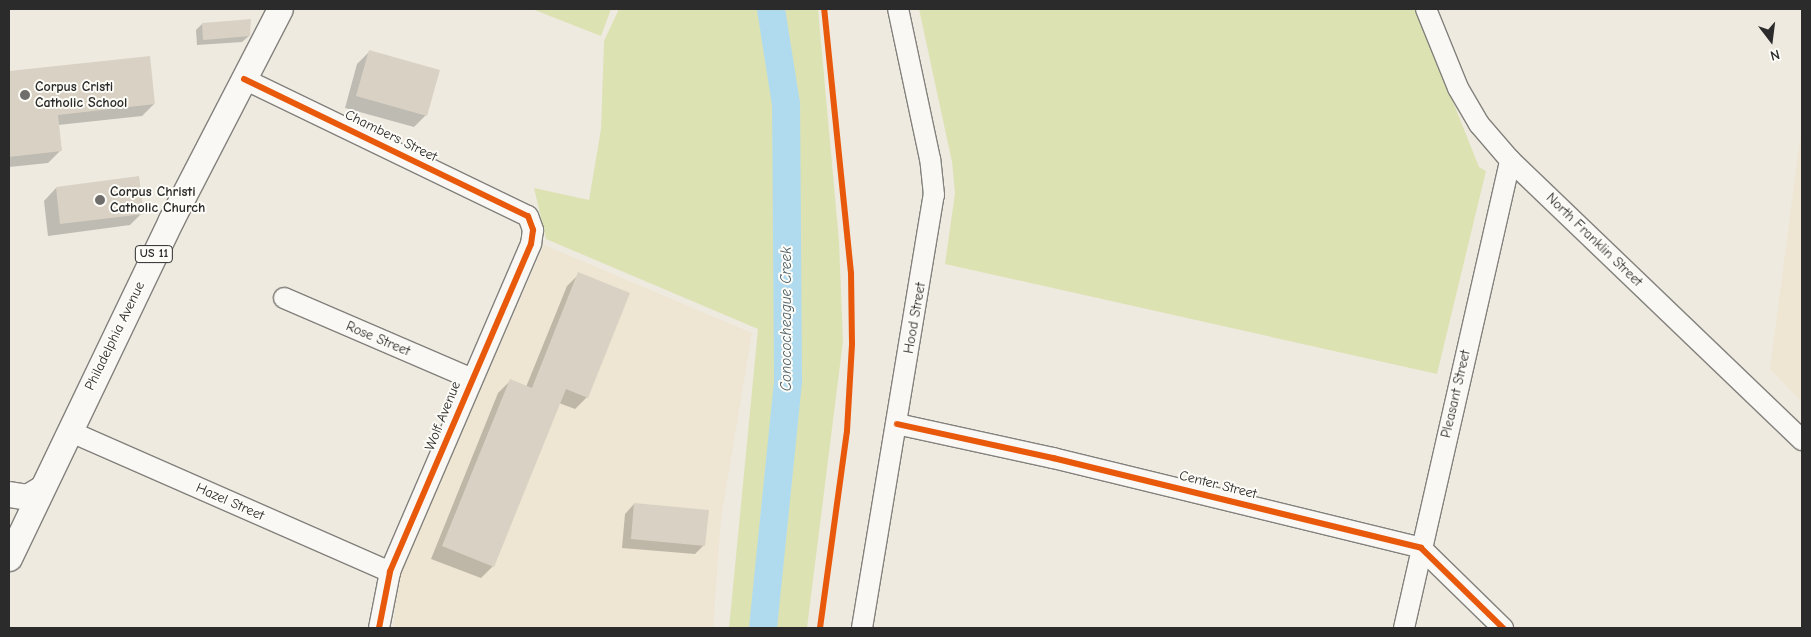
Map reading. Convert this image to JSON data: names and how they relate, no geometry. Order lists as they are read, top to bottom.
{
  "streets": {
    "main road": ["US 11", "Philadelphia Avenue"],
    "street": [
      "Chambers Street",
      "North Franklin Street",
      "Hood Street",
      "Rose Street",
      "Pleasant Street",
      "Wolf Avenue",
      "Center Street",
      "Hazel Street"
    ]
  },
  "crossings": [
    ["Chambers Street", "Philadelphia Avenue"],
    ["Chambers Street", "Wolf Avenue"],
    ["North Franklin Street", "Pleasant Street"],
    ["Hood Street", "Center Street"],
    ["Philadelphia Avenue", "Hazel Street"],
    ["Rose Street", "Wolf Avenue"],
    ["Pleasant Street", "Center Street"],
    ["Wolf Avenue", "Hazel Street"]
  ],
  "water": ["Conococheague Creek"],
  "places": ["Corpus Cristi Catholic School", "Corpus Christi Catholic Church"],
  "north": "bottom"
}
